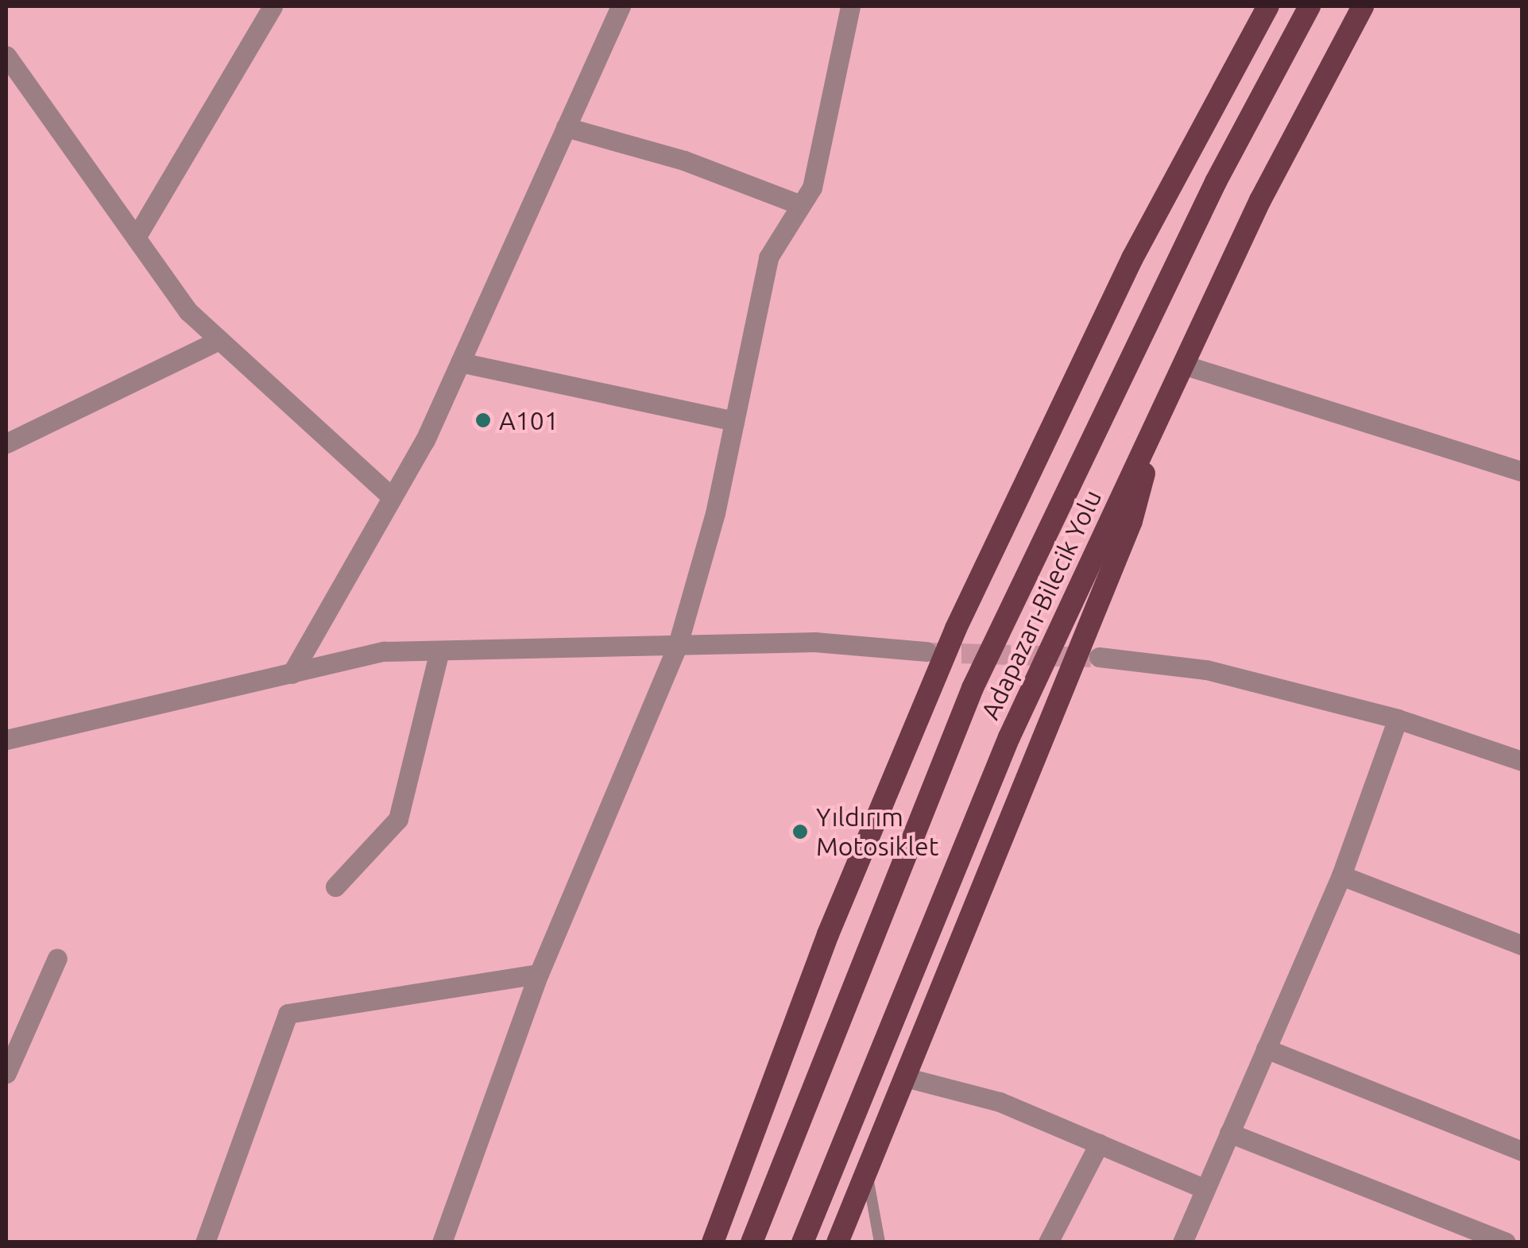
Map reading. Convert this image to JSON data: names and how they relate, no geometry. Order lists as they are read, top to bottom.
{
  "streets": {
    "highway": ["Adapazarı-Bilecik Yolu"]
  },
  "places": ["A101", "Yıldırım Motosiklet"]
}
